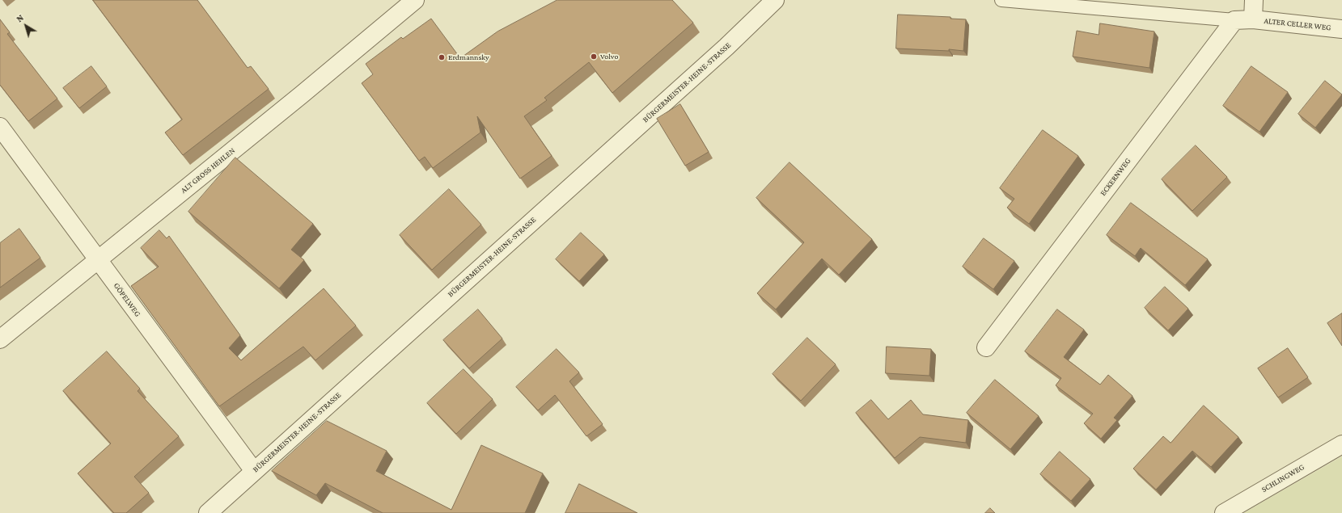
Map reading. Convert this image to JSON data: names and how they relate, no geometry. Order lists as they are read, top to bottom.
{
  "streets": {
    "street": [
      "ALTER CELLER WEG",
      "BÜRGERMEISTER-HEINE-STRASSE",
      "ALT GROSS HEHLEN",
      "ECKERNWEG",
      "GÖPELWEG",
      "SCHLINGWEG"
    ]
  },
  "crossings": [
    ["BÜRGERMEISTER-HEINE-STRASSE", "GÖPELWEG"],
    ["ALT GROSS HEHLEN", "GÖPELWEG"]
  ],
  "places": ["Volvo", "Erdmannsky"],
  "north": "top left"
}
